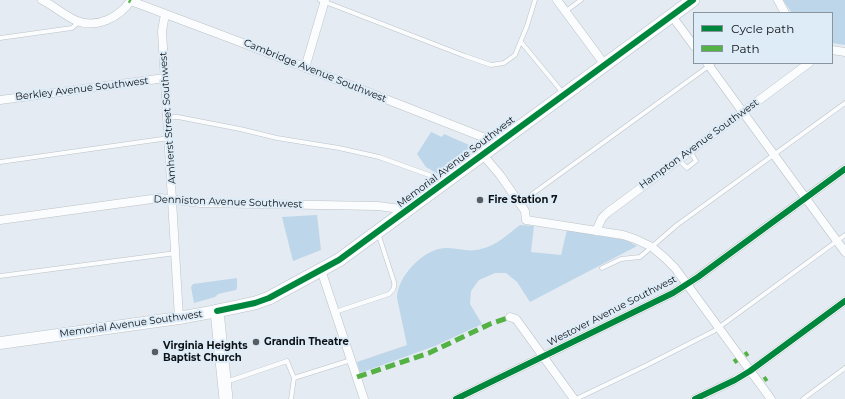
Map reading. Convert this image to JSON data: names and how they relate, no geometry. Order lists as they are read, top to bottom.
{
  "streets": {
    "main road": ["Memorial Avenue Southwest"],
    "street": [
      "Cambridge Avenue Southwest",
      "Berkley Avenue Southwest",
      "Amherst Street Southwest",
      "Hampton Avenue Southwest",
      "Denniston Avenue Southwest",
      "Westover Avenue Southwest"
    ]
  },
  "crossings": [
    ["Cambridge Avenue Southwest", "Amherst Street Southwest"],
    ["Cambridge Avenue Southwest", "Memorial Avenue Southwest"],
    ["Berkley Avenue Southwest", "Amherst Street Southwest"],
    ["Amherst Street Southwest", "Memorial Avenue Southwest"],
    ["Amherst Street Southwest", "Denniston Avenue Southwest"],
    ["Memorial Avenue Southwest", "Denniston Avenue Southwest"]
  ],
  "places": ["Fire Station 7", "Grandin Theatre", "Virginia Heights Baptist Church"],
  "legend": ["Cycle path", "Path"]
}
